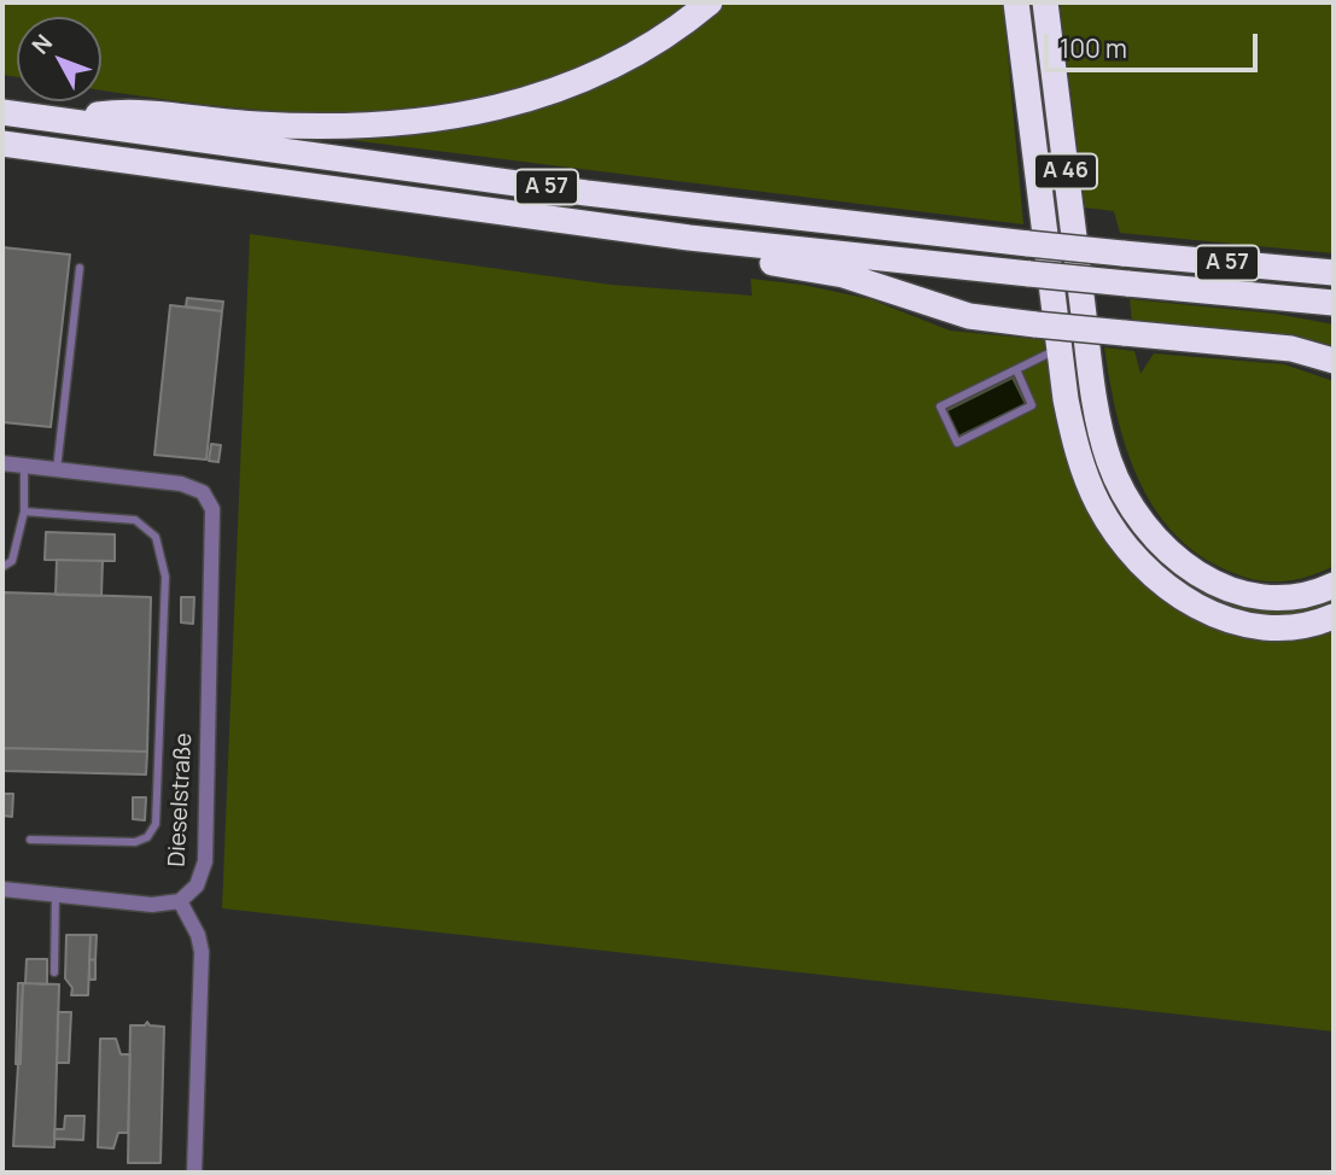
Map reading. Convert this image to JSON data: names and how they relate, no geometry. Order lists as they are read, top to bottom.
{
  "streets": {
    "highway": ["A 46", "A 57"],
    "street": ["Dieselstraße"]
  },
  "scale_bar": "100 m",
  "north": "top left"
}
